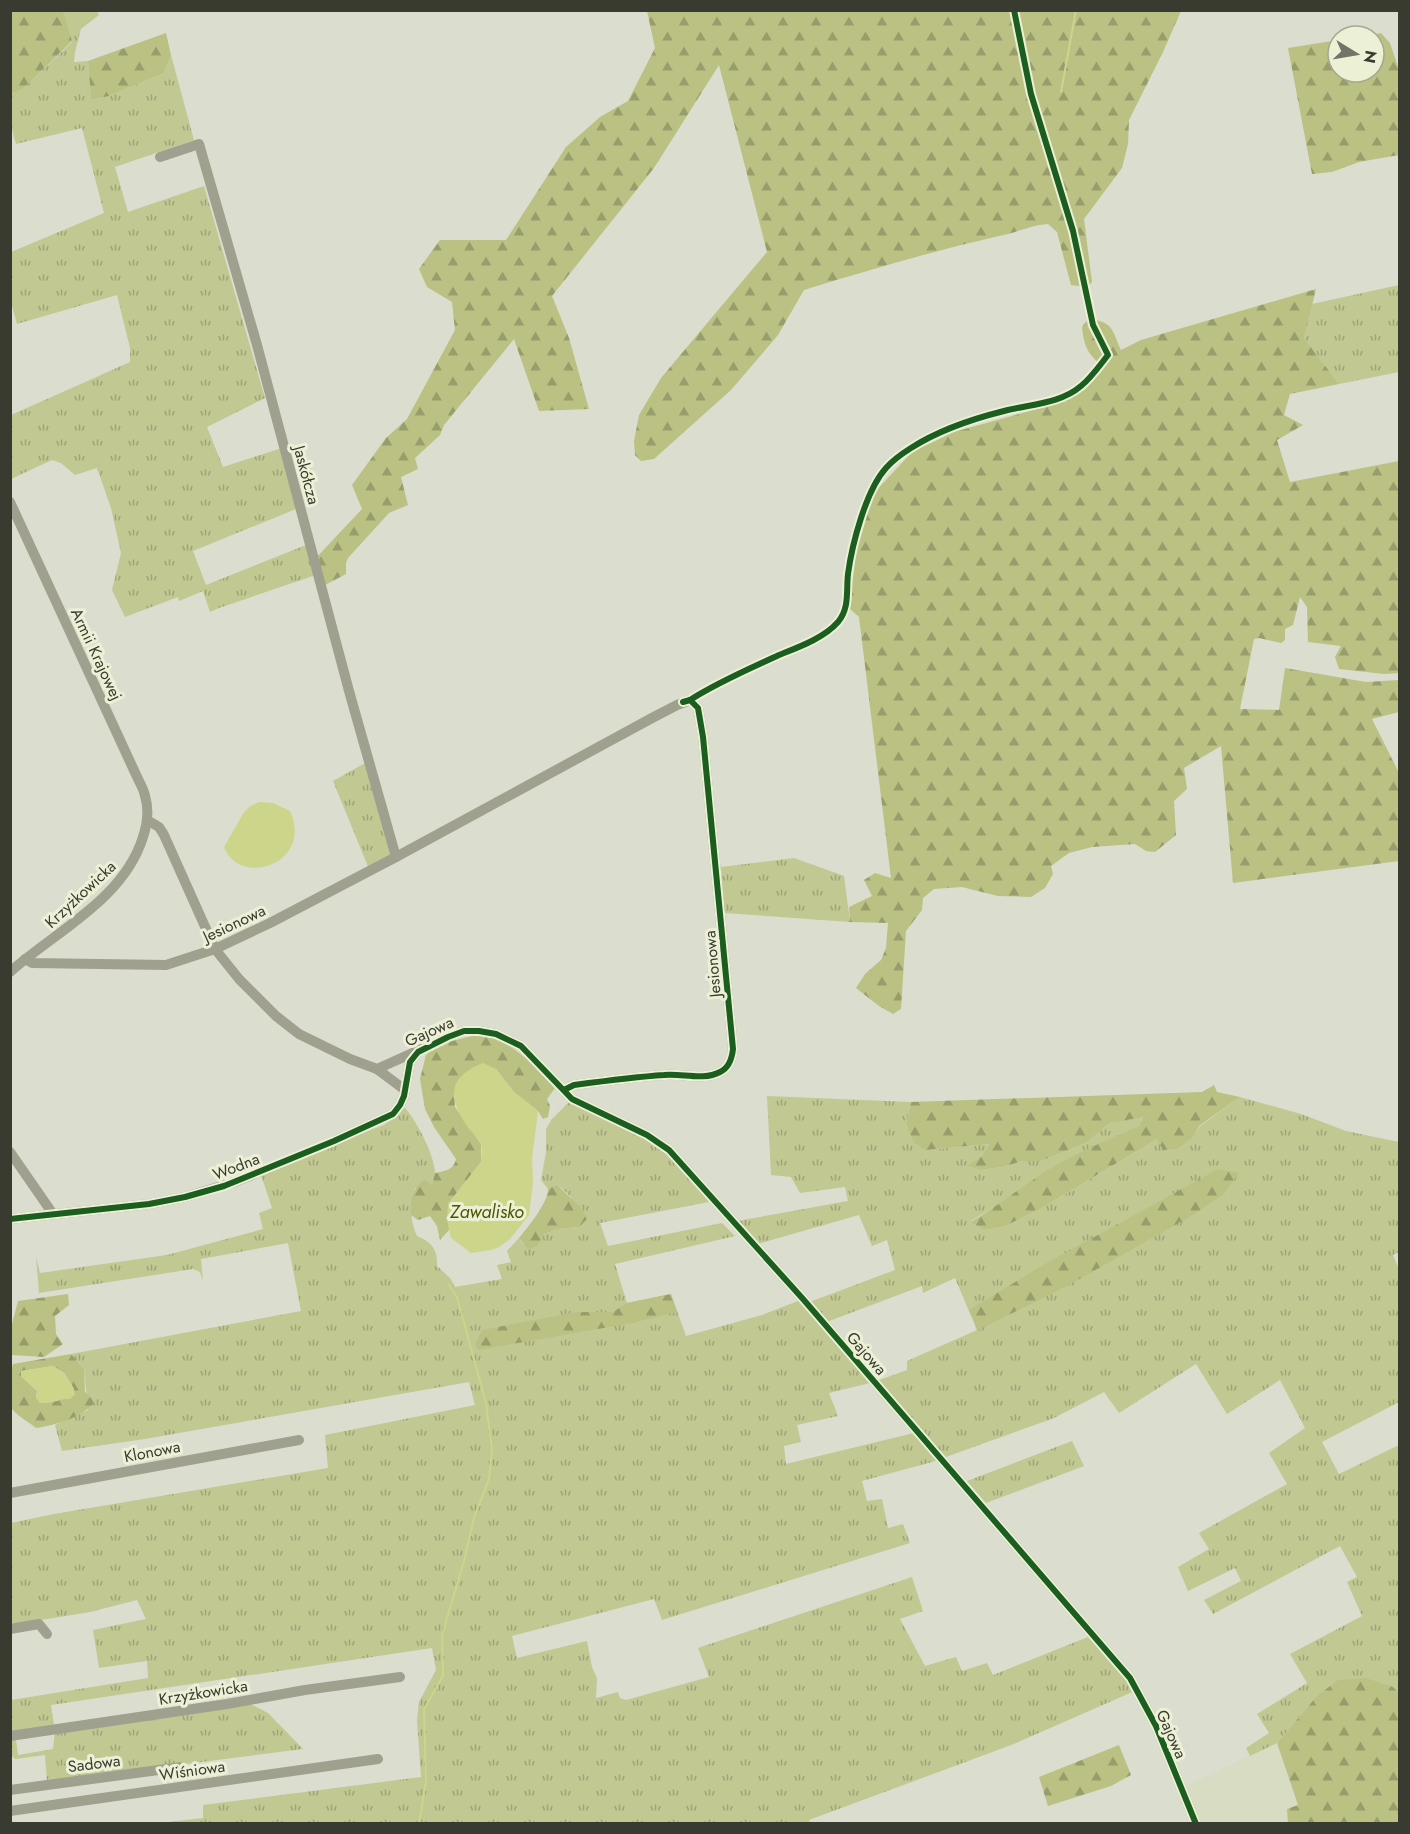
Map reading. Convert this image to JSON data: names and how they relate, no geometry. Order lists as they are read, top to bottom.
{
  "streets": {
    "street": [
      "Jaskółcza",
      "Armii Krajowej",
      "Krzyżkowicka",
      "Jesionowa",
      "Gajowa",
      "Wodna",
      "Klonowa",
      "Sadowa",
      "Wiśniowa"
    ]
  },
  "crossings": [
    ["Jaskółcza", "Jesionowa"],
    ["Armii Krajowej", "Krzyżkowicka"],
    ["Krzyżkowicka", "Jesionowa"],
    ["Jesionowa", "Gajowa"],
    ["Gajowa", "Wodna"]
  ],
  "water": ["Zawalisko"],
  "north": "right"
}
